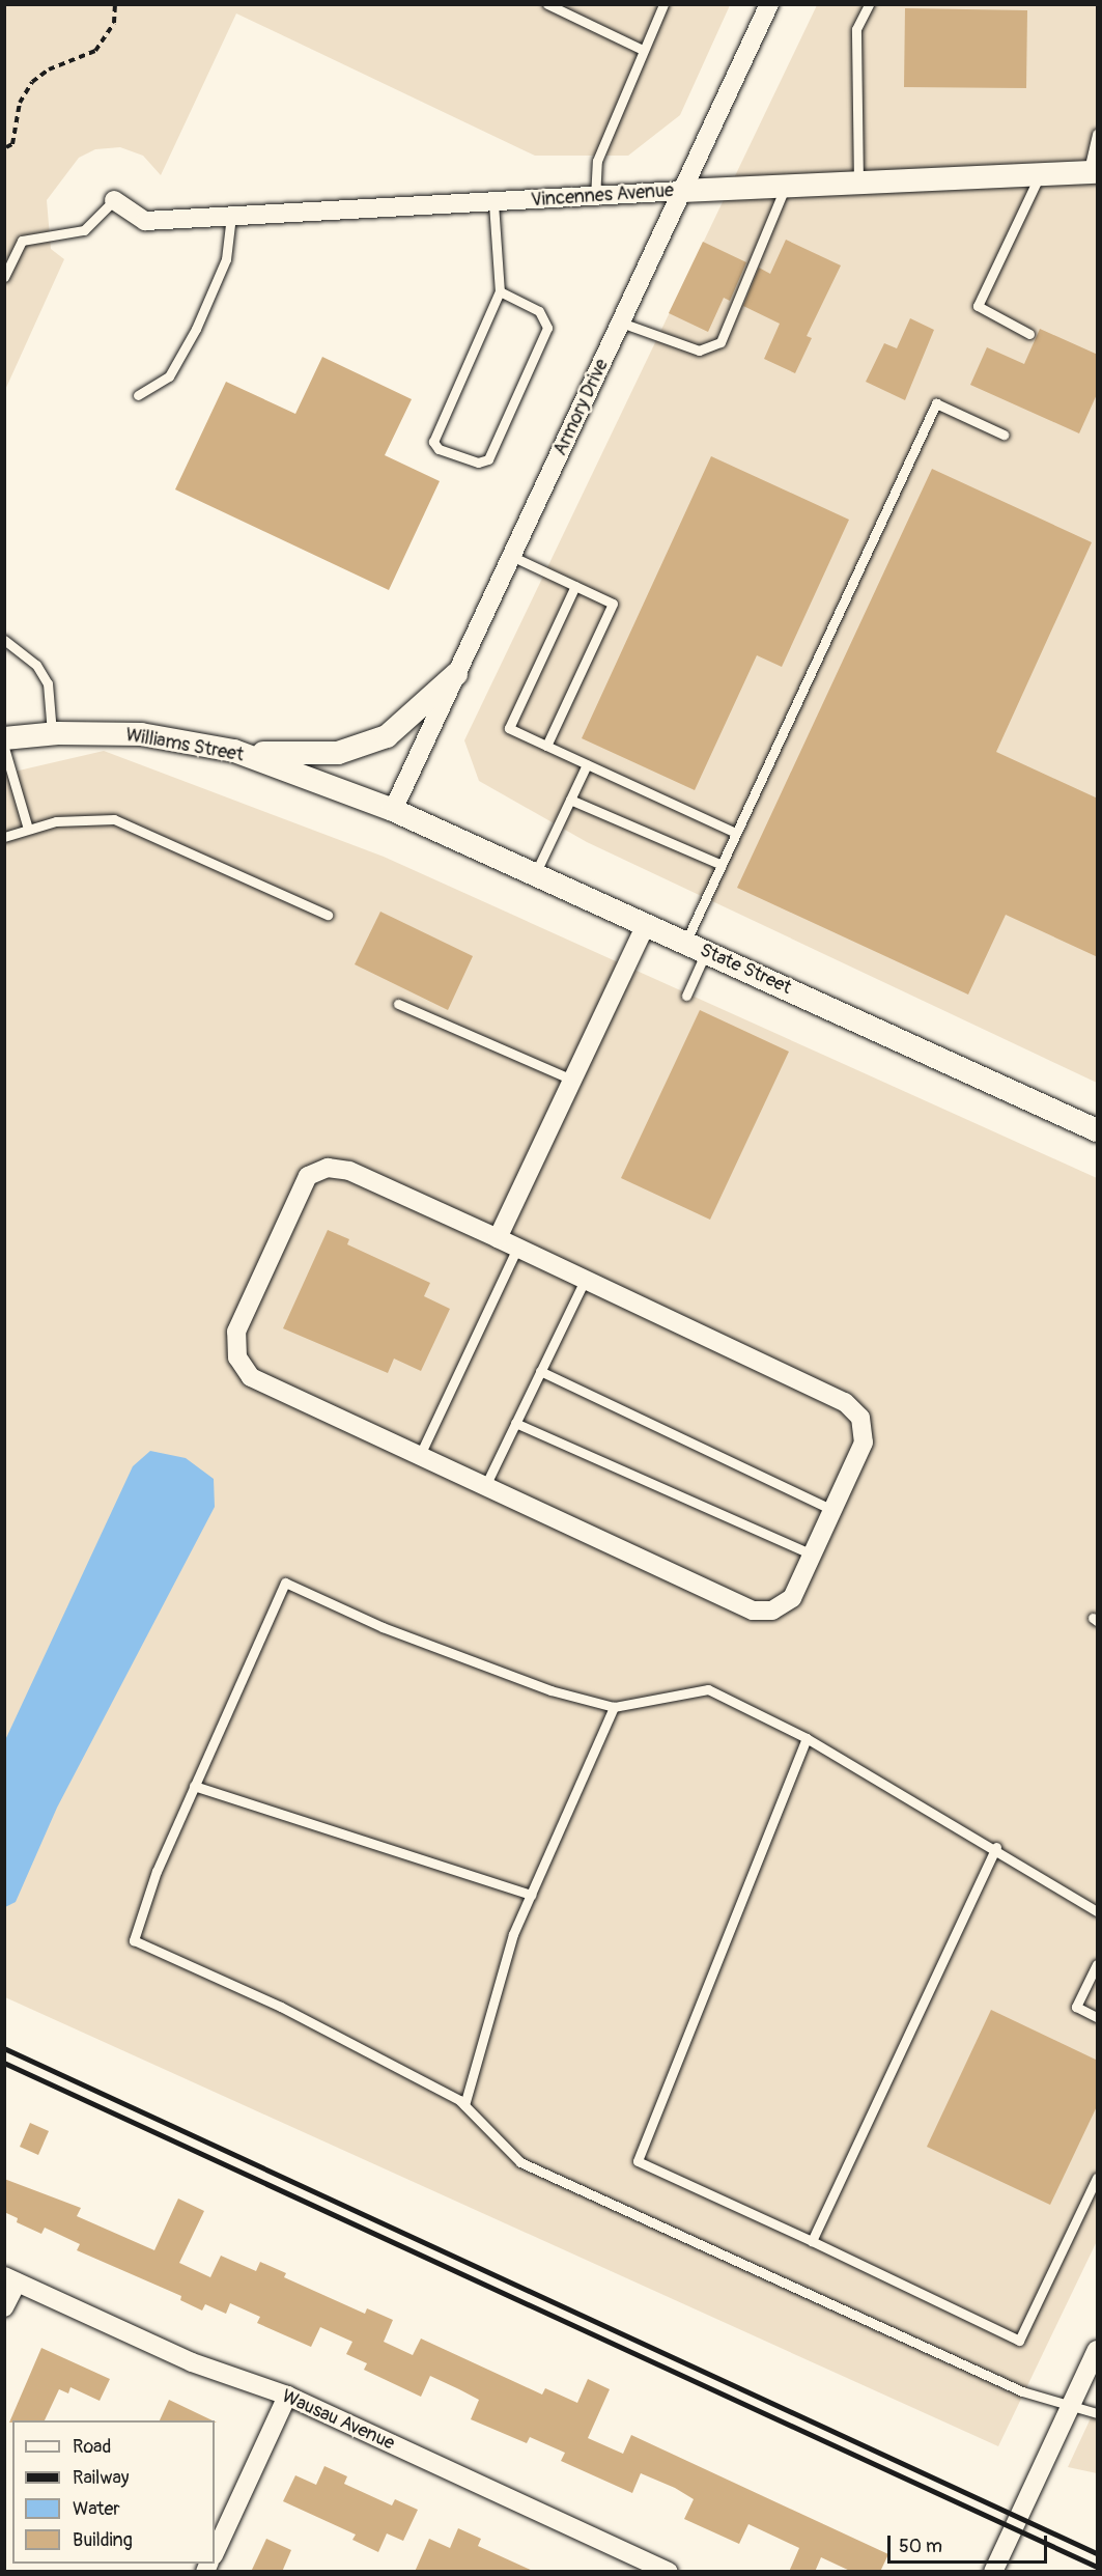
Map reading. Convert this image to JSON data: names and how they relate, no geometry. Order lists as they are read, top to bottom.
{
  "streets": {
    "street": [
      "Vincennes Avenue",
      "Armory Drive",
      "Williams Street",
      "State Street",
      "Wausau Avenue"
    ]
  },
  "crossings": [
    ["Vincennes Avenue", "Armory Drive"],
    ["Armory Drive", "Williams Street"],
    ["Armory Drive", "State Street"],
    ["Williams Street", "State Street"]
  ],
  "legend": [
    "Road",
    "Railway",
    "Water",
    "Building"
  ],
  "scale_bar": "50 m"
}
